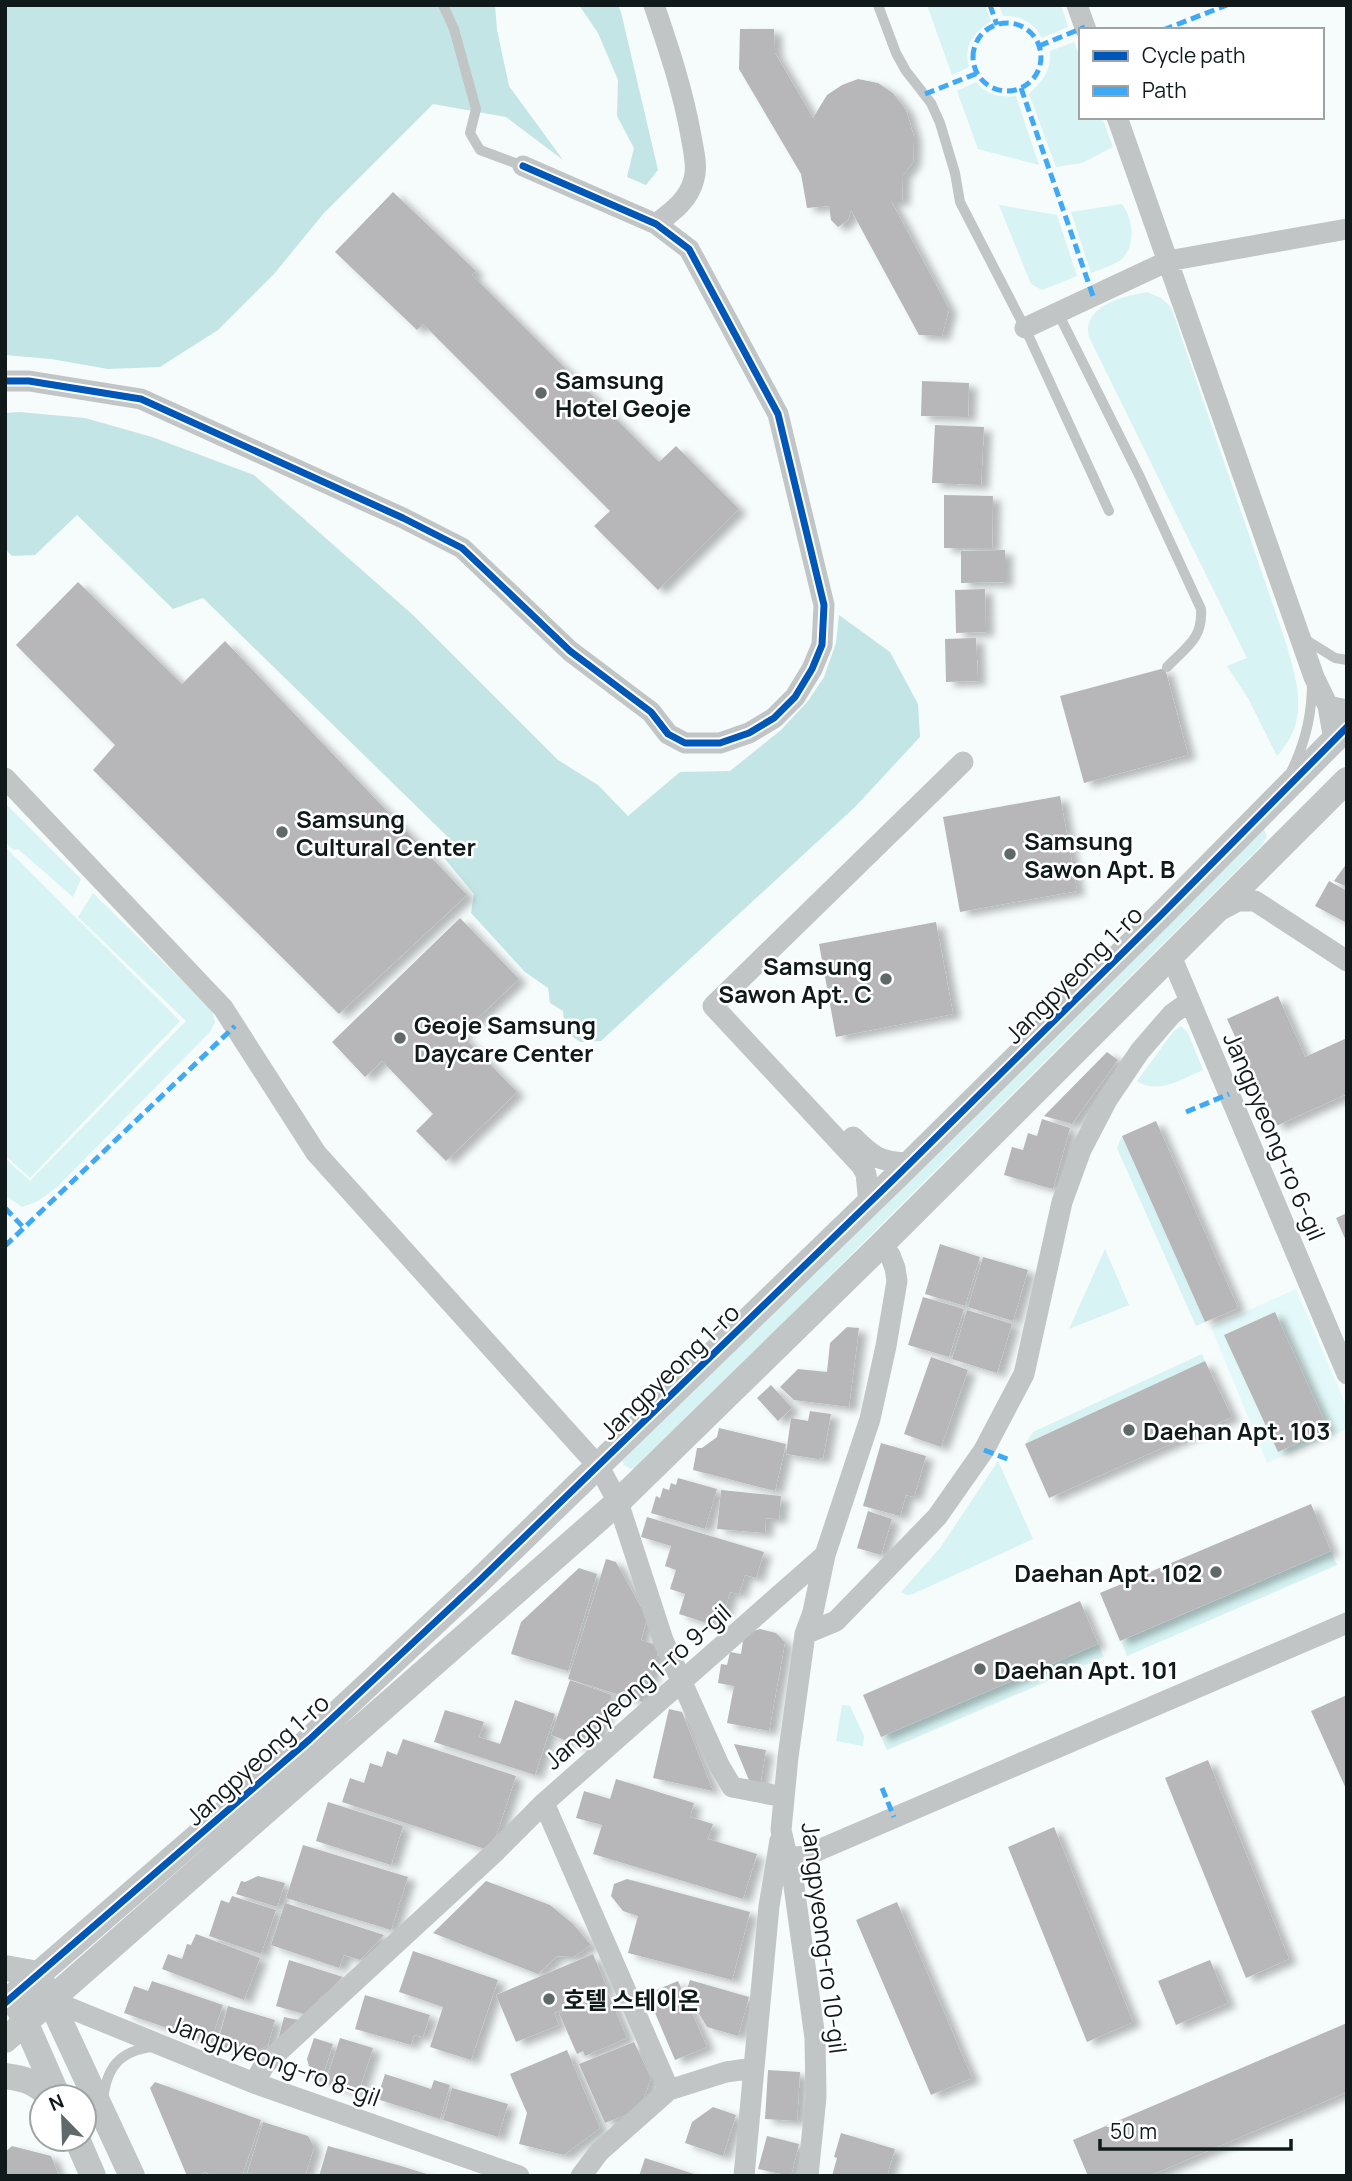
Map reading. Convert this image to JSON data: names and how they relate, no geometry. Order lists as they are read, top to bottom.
{
  "streets": {
    "street": [
      "Jangpyeong 1-ro",
      "Jangpyeong-ro 6-gil",
      "Jangpyeong 1-ro 9-gil",
      "Jangpyeong-ro 10-gil",
      "Jangpyeong-ro 8-gil"
    ]
  },
  "crossings": [
    ["Jangpyeong 1-ro", "Jangpyeong-ro 6-gil"],
    ["Jangpyeong 1-ro", "Jangpyeong-ro 8-gil"],
    ["Jangpyeong 1-ro 9-gil", "Jangpyeong-ro 10-gil"],
    ["Jangpyeong 1-ro 9-gil", "Jangpyeong-ro 8-gil"]
  ],
  "places": [
    "Samsung Hotel Geoje",
    "Samsung Cultural Center",
    "Samsung Sawon Apt. B",
    "Samsung Sawon Apt. C",
    "Geoje Samsung Daycare Center",
    "Daehan Apt. 103",
    "Daehan Apt. 102",
    "Daehan Apt. 101",
    "호텔 스테이온"
  ],
  "legend": ["Cycle path", "Path"],
  "scale_bar": "50 m",
  "north": "top left"
}
